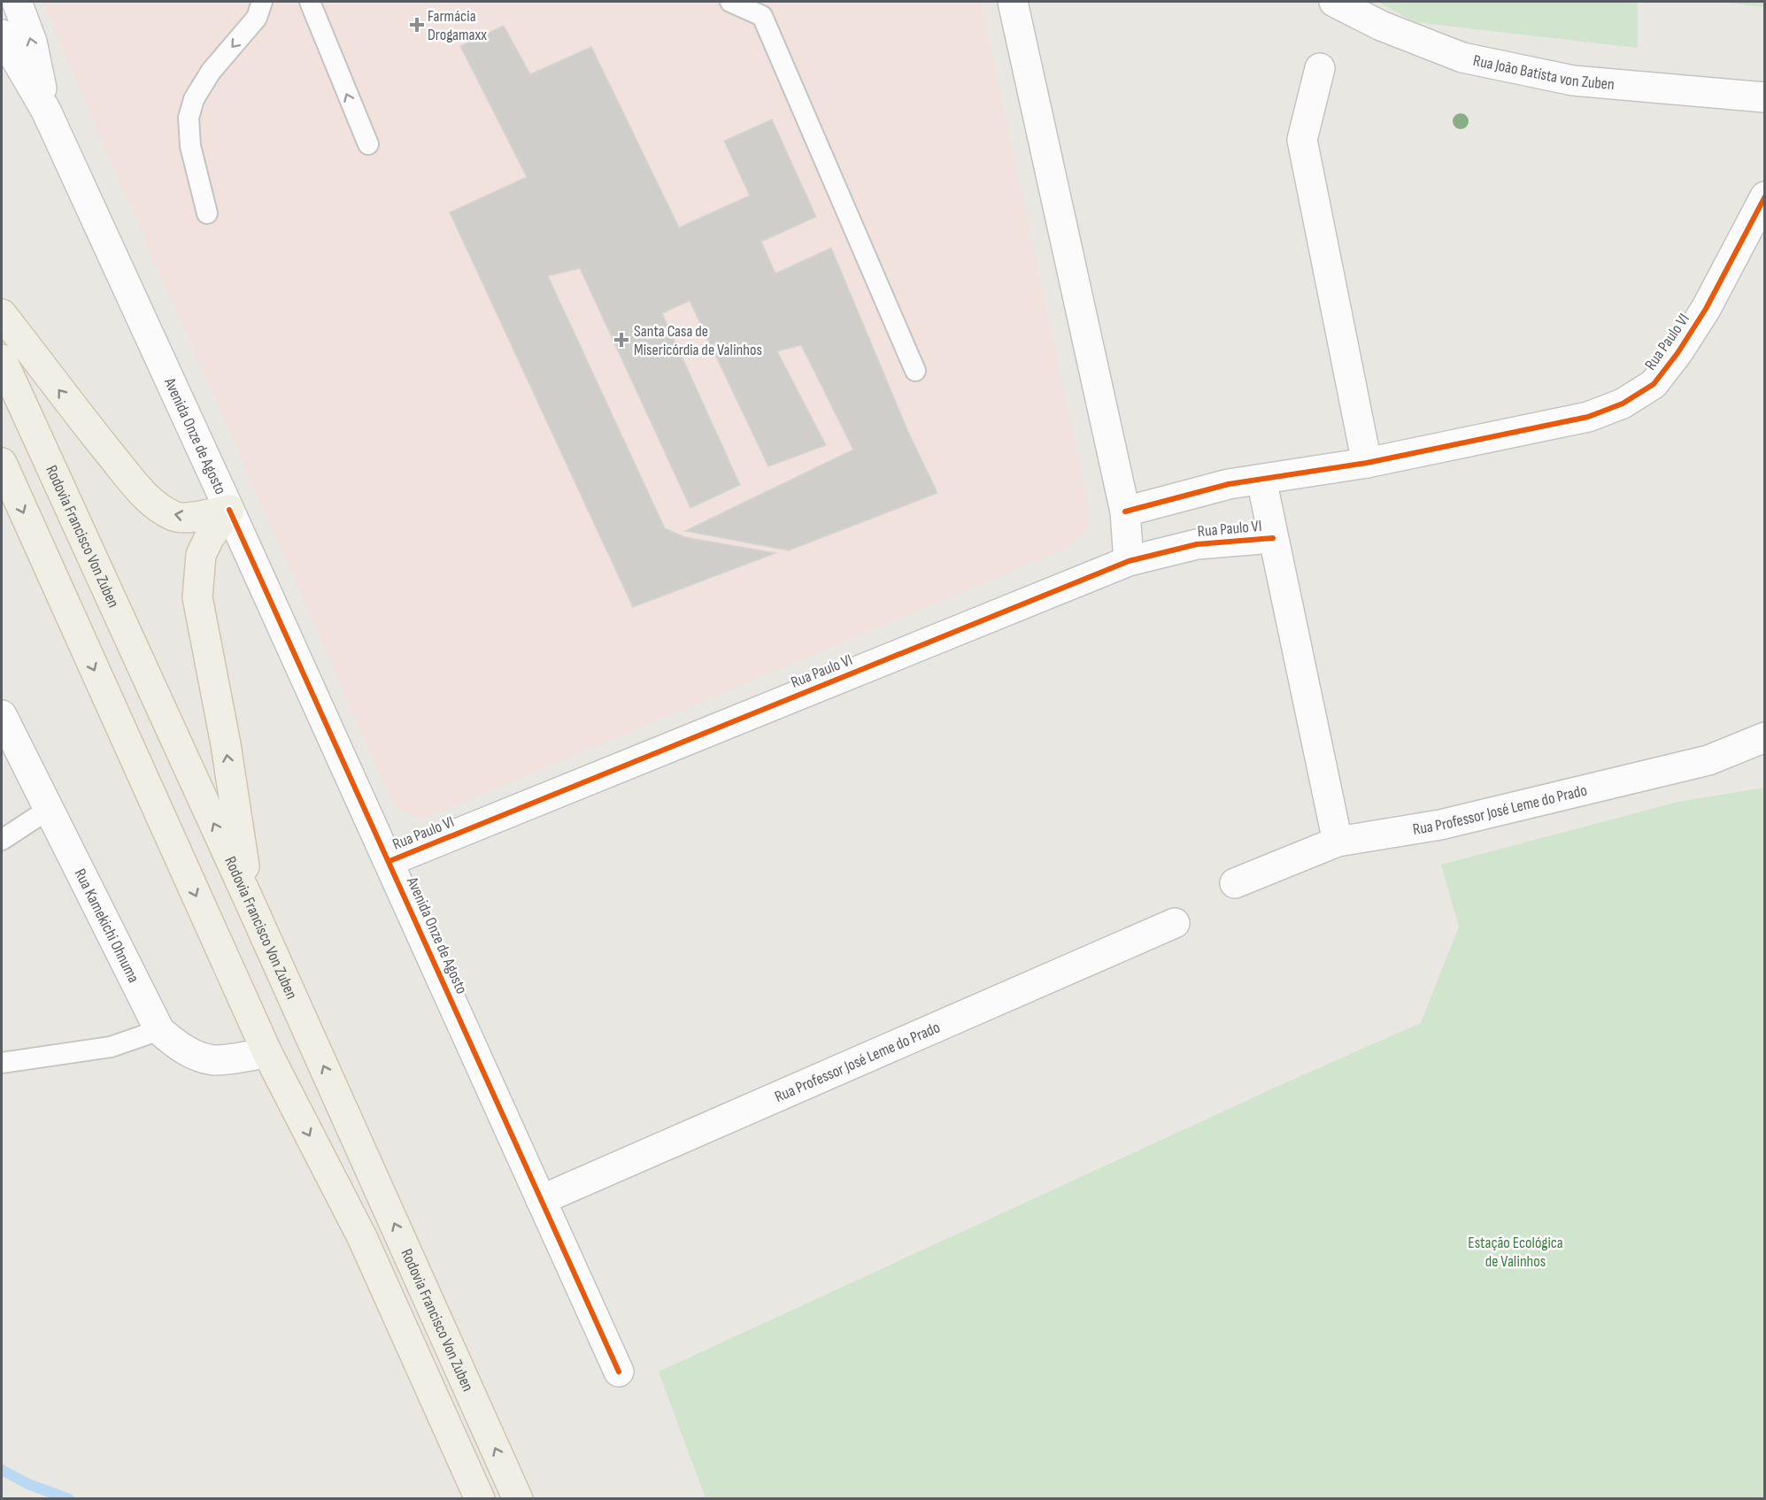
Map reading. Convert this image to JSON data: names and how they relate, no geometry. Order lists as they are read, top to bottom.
{
  "streets": {
    "main road": ["Rodovia Francisco Von Zuben"],
    "street": [
      "Rua João Batista von Zuben",
      "Rua Paulo VI",
      "Avenida Onze de Agosto",
      "Rua Professor José Leme do Prado",
      "Rua Kamekichi Ohnuma"
    ]
  },
  "crossings": [
    ["Rua Paulo VI", "Avenida Onze de Agosto"],
    ["Avenida Onze de Agosto", "Rua Professor José Leme do Prado"]
  ],
  "parks": ["Estação Ecológica de Valinhos"],
  "places": {
    "health": ["Farmácia Drogamaxx", "Santa Casa de Misericórdia de Valinhos"]
  }
}
